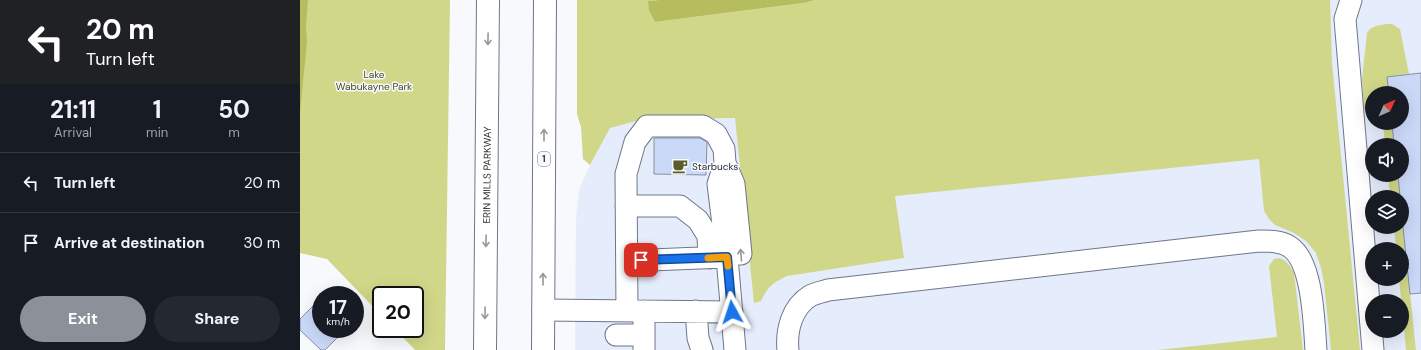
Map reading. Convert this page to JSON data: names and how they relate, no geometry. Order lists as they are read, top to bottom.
{
  "streets": {
    "main road": ["1", "ERIN MILLS PARKWAY"]
  },
  "parks": ["Lake Wabukayne Park"],
  "places": {
    "cafe": ["Starbucks"]
  },
  "north": "top right",
  "page": {
    "turn": ["20 m", "Turn left"],
    "eta": [
      "21:11",
      "Arrival",
      "1",
      "min",
      "50",
      "m"
    ],
    "map_buttons": ["+", "−"],
    "list": [
      {
        "name": "Turn left",
        "value": "20 m"
      },
      {
        "name": "Arrive at destination",
        "value": "30 m"
      }
    ],
    "speed": "17 km/h",
    "limit": "20",
    "buttons": ["Exit", "Share"]
  }
}
